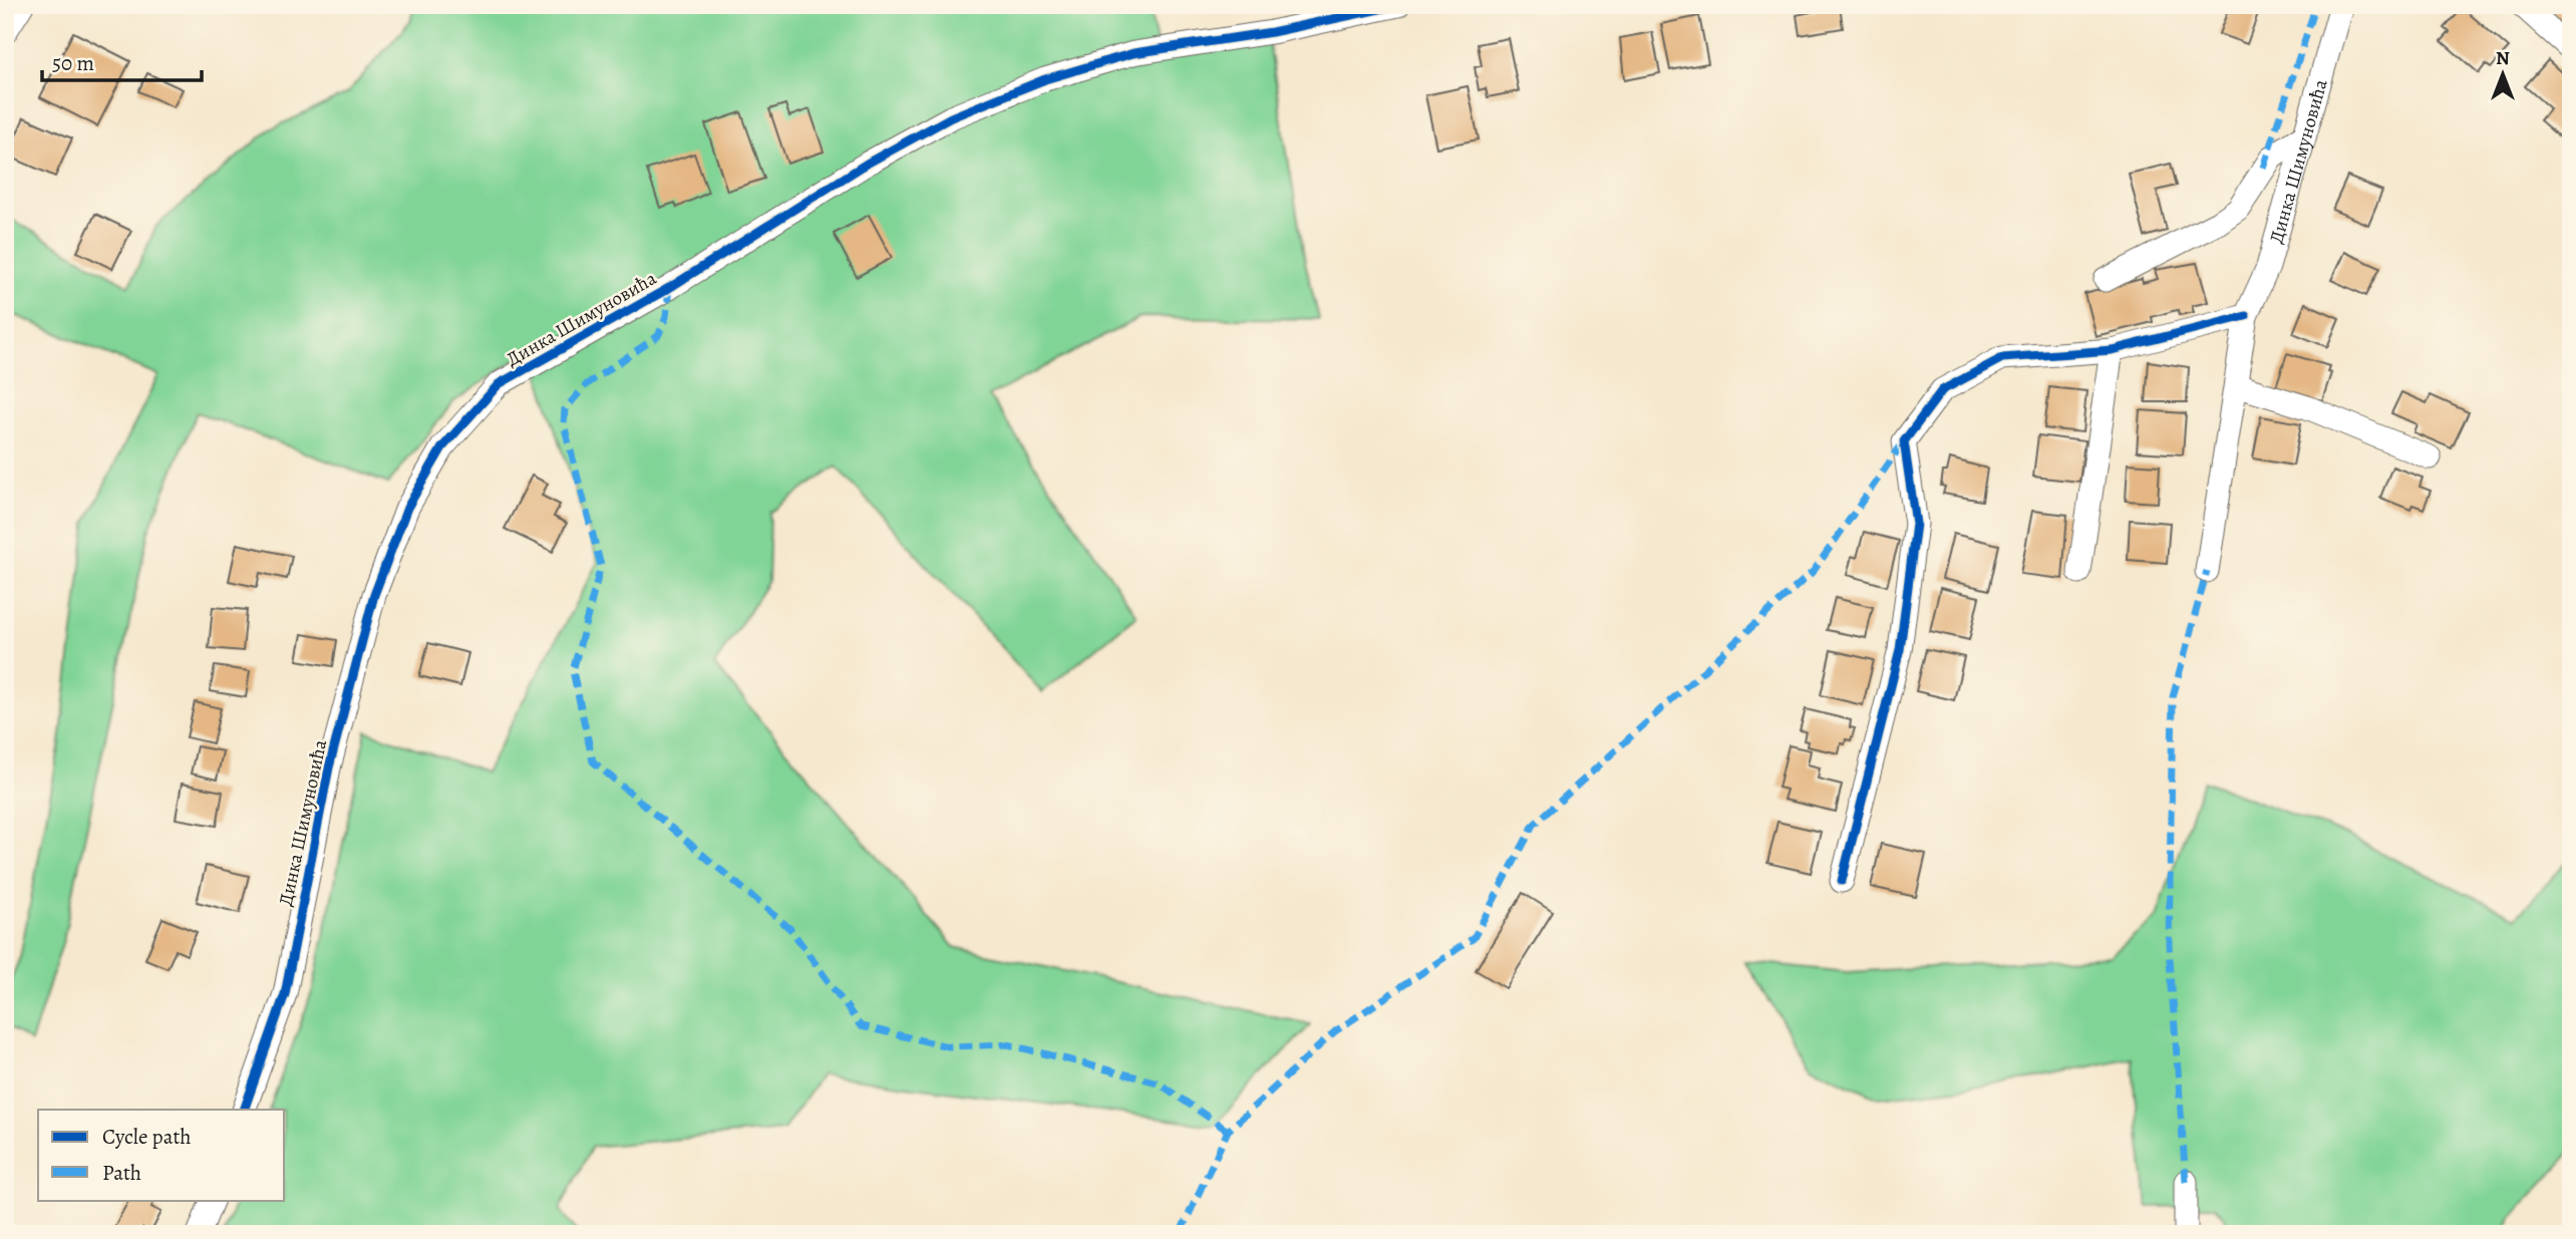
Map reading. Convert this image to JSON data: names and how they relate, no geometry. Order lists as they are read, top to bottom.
{
  "streets": {
    "street": ["Динка Шимуновића"]
  },
  "legend": ["Cycle path", "Path"],
  "scale_bar": "50 m",
  "north": "top"
}
